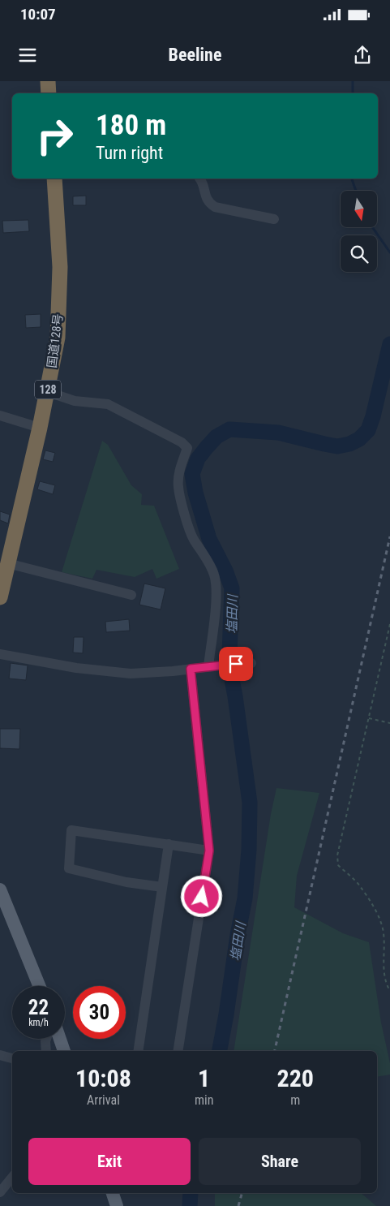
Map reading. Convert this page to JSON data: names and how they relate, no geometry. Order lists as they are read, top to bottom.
{
  "streets": {
    "highway": ["国道128号", "128"]
  },
  "water": ["塩田川"],
  "north": "bottom",
  "page": {
    "status": "10:07",
    "header": "Beeline",
    "turn": ["180 m", "Turn right"],
    "speed": "22 km/h",
    "limit": "30",
    "eta": [
      "10:08",
      "Arrival",
      "1",
      "min",
      "220",
      "m"
    ],
    "buttons": ["Exit", "Share"]
  }
}
